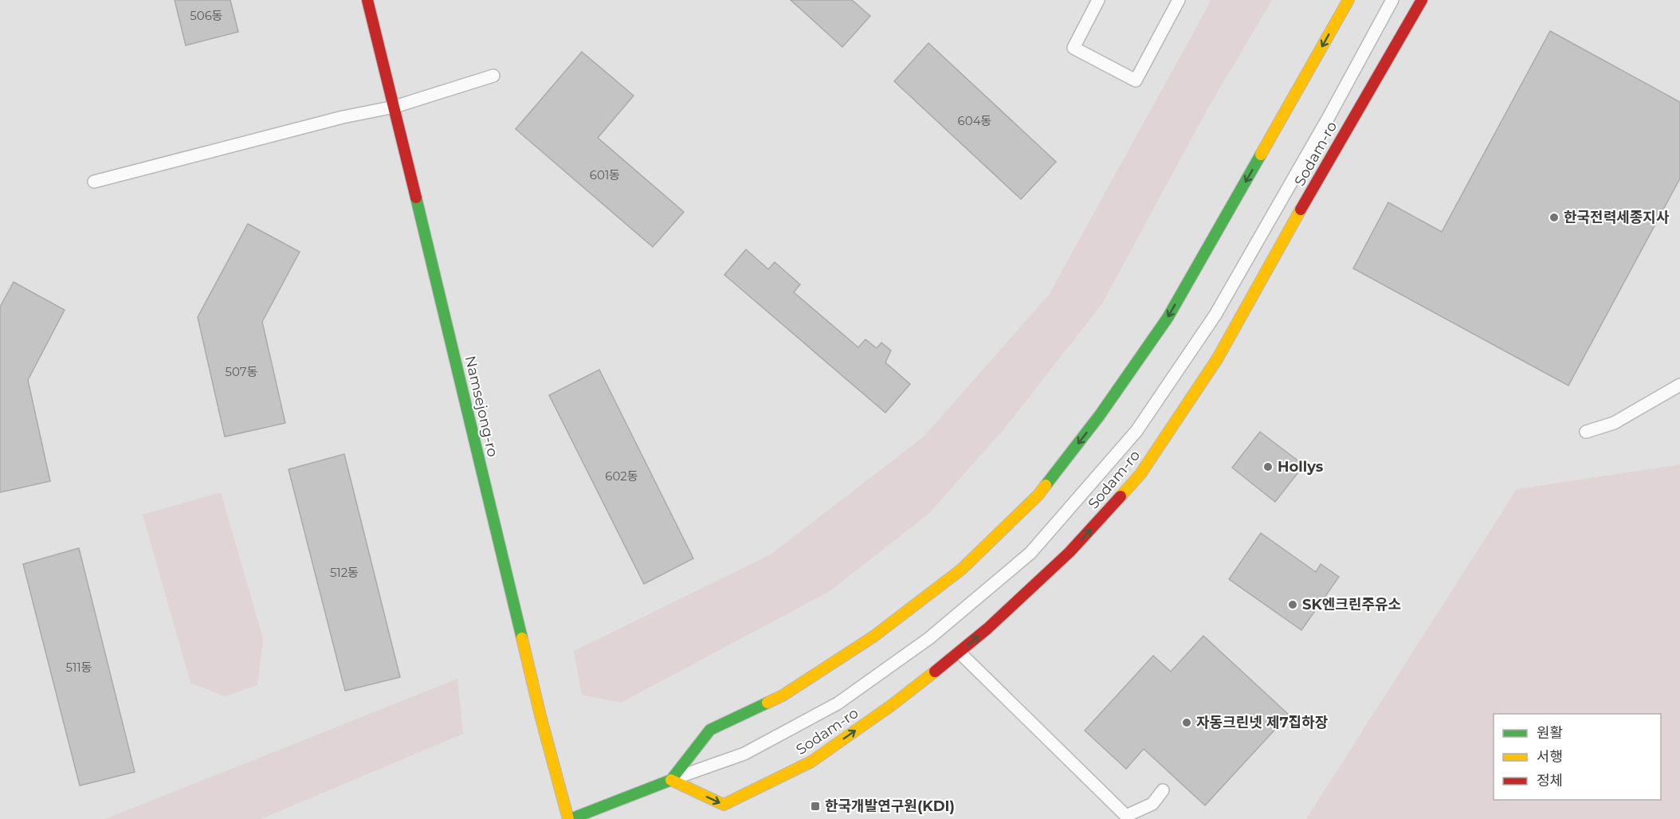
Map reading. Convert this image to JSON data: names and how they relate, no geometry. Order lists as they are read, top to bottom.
{
  "streets": {
    "street": ["Sodam-ro", "Namsejong-ro"]
  },
  "places": {
    "other": [
      "한국전력세종지사",
      "Hollys",
      "SK엔크린주유소",
      "자동크린넷 제7집하장"
    ],
    "transit": ["한국개발연구원(KDI)"]
  },
  "house_numbers": [
    "506동",
    "604동",
    "601동",
    "507동",
    "602동",
    "512동",
    "511동"
  ],
  "legend": ["원활", "서행", "정체"]
}
